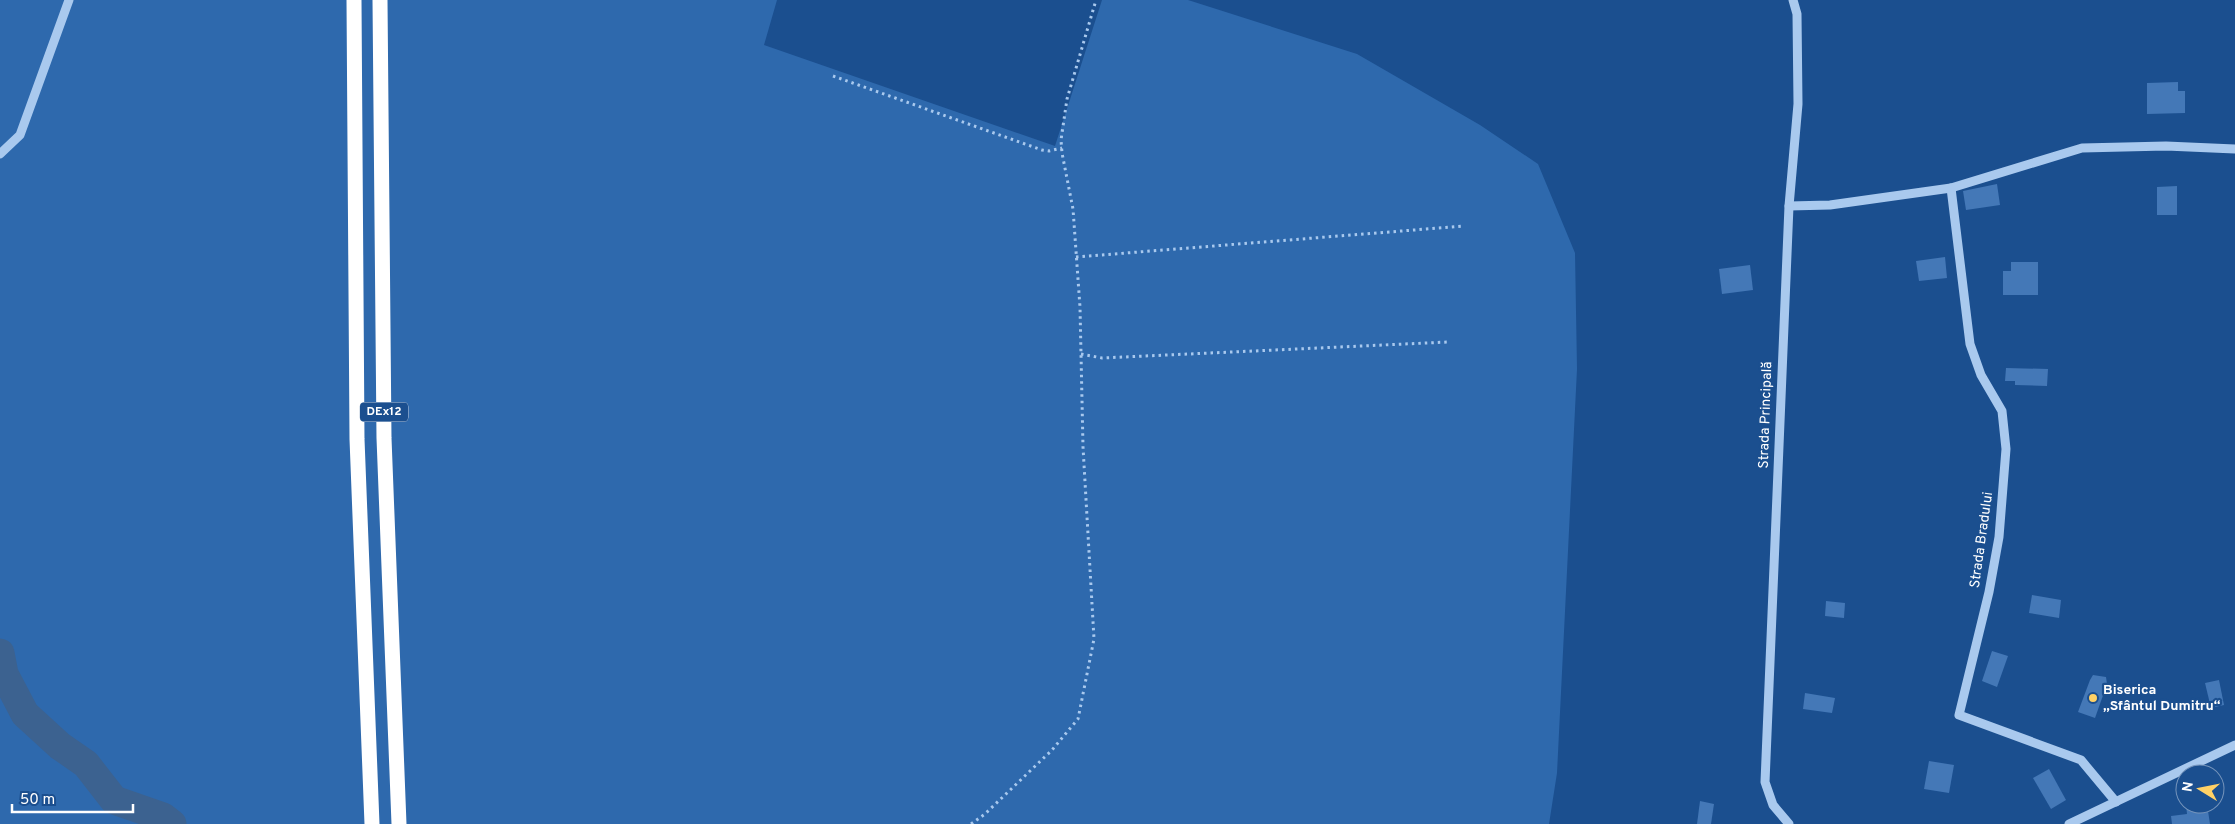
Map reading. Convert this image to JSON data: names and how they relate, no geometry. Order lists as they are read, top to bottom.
{
  "streets": {
    "highway": ["DEx12"],
    "street": ["Strada Principală", "Strada Bradului"]
  },
  "places": ["Biserica „Sfântul Dumitru“"],
  "scale_bar": "50 m",
  "north": "left"
}
